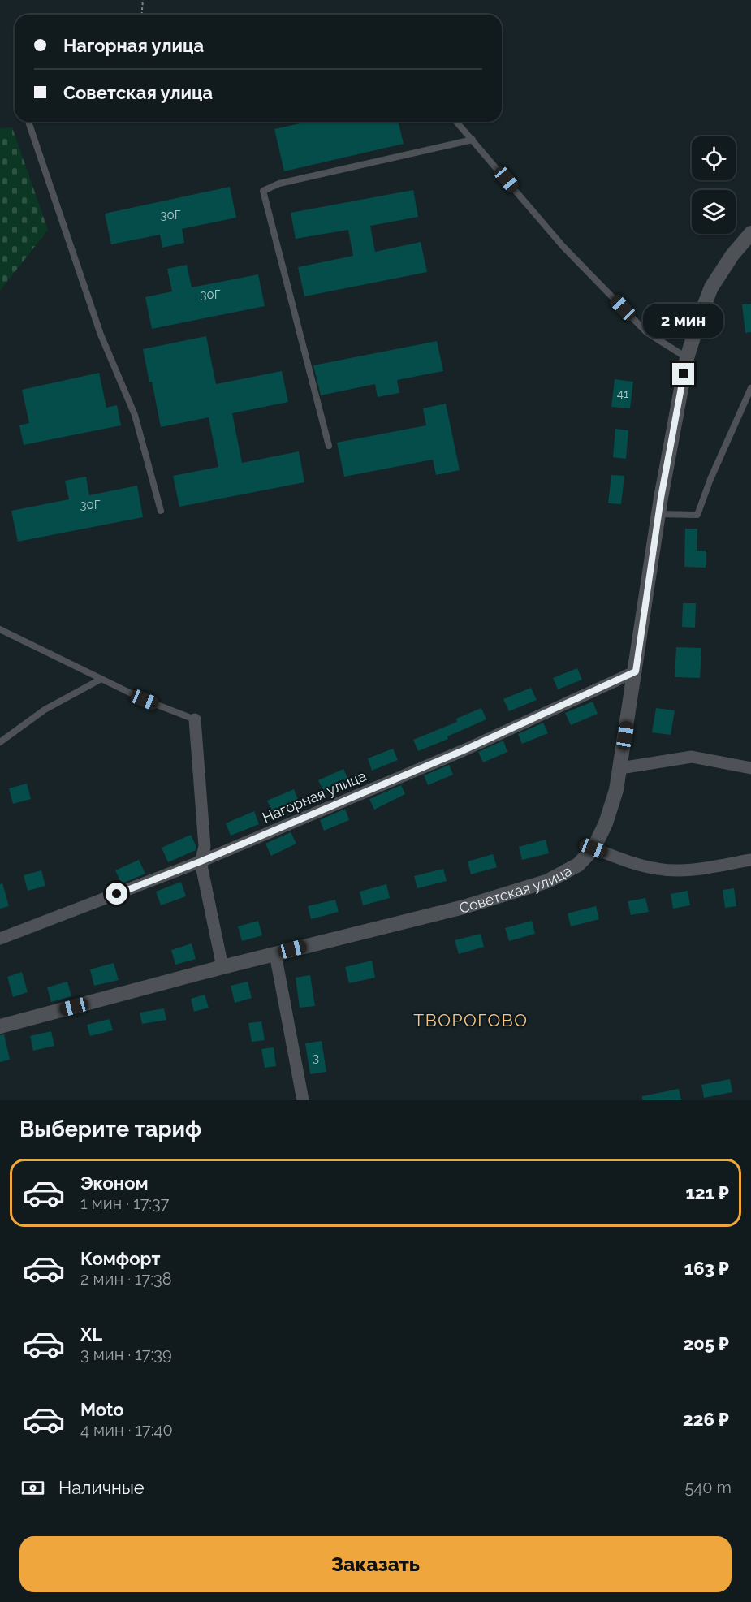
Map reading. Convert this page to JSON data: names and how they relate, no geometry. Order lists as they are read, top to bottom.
{
  "streets": {
    "street": ["Нагорная улица", "Советская улица"]
  },
  "crossings": [
    ["Нагорная улица", "Советская улица"]
  ],
  "districts": ["ТВОРОГОВО"],
  "house_numbers": [
    "30Г",
    "30Г",
    "41",
    "30Г",
    "3"
  ],
  "page": {
    "banner": ["Нагорная улица", "Советская улица"],
    "bubble": "2 мин",
    "heading": "Выберите тариф",
    "list": [
      {
        "name": "Эконом",
        "note": "1 мин · 17:37",
        "value": "121 ₽"
      },
      {
        "name": "Комфорт",
        "note": "2 мин · 17:38",
        "value": "163 ₽"
      },
      {
        "name": "XL",
        "note": "3 мин · 17:39",
        "value": "205 ₽"
      },
      {
        "name": "Moto",
        "note": "4 мин · 17:40",
        "value": "226 ₽"
      }
    ],
    "pay": ["Наличные", "540 m"],
    "buttons": "Заказать"
  }
}
